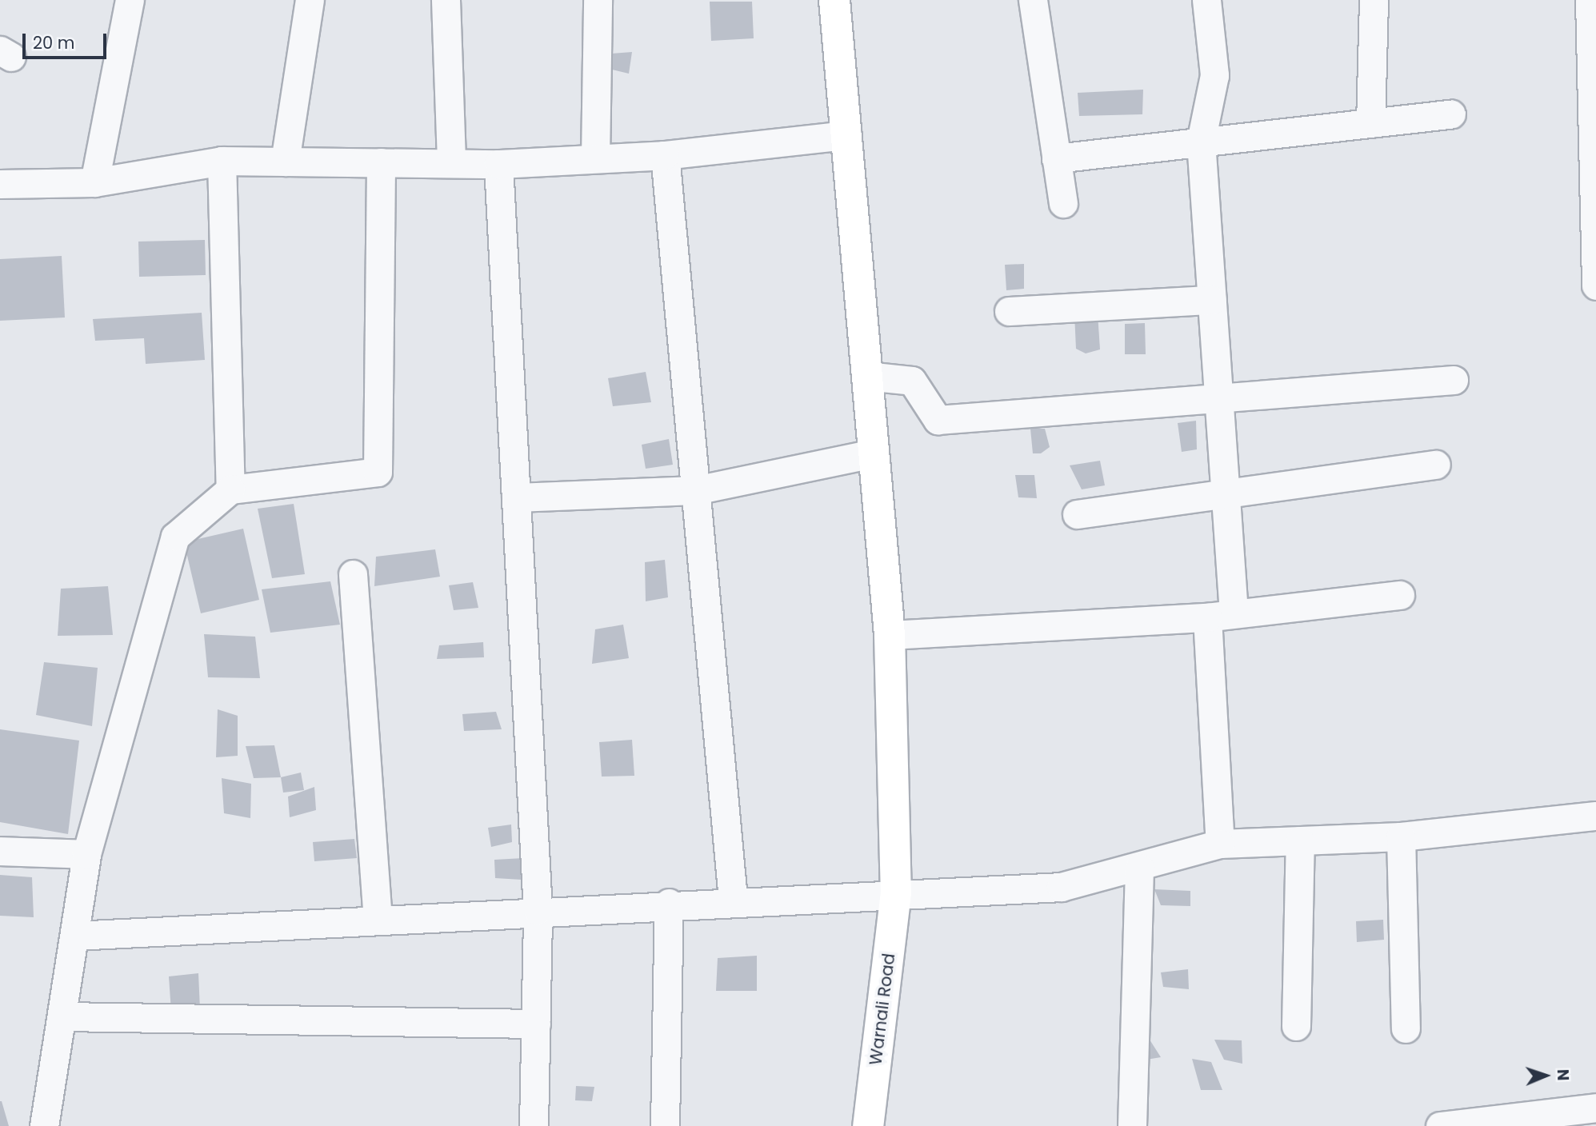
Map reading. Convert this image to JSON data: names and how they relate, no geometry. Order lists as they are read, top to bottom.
{
  "streets": {
    "main road": ["Warnali Road"]
  },
  "scale_bar": "20 m",
  "north": "right"
}
